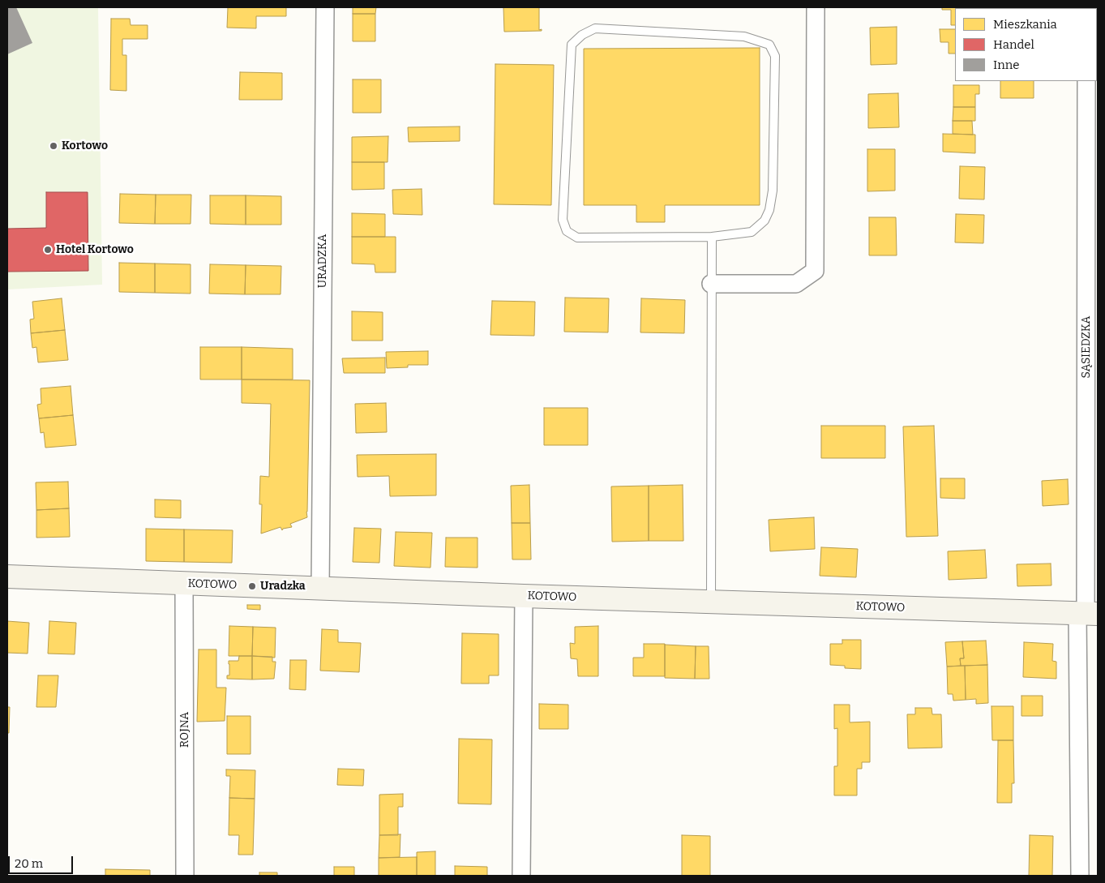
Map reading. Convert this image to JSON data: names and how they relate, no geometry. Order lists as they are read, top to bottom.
{
  "streets": {
    "street": [
      "URADZKA",
      "SĄSIEDZKA",
      "KOTOWO",
      "ROJNA"
    ]
  },
  "crossings": [
    ["URADZKA", "KOTOWO"],
    ["SĄSIEDZKA", "KOTOWO"],
    ["KOTOWO", "ROJNA"]
  ],
  "places": ["Kortowo", "Hotel Kortowo", "Uradzka"],
  "legend": ["Mieszkania", "Handel", "Inne"],
  "scale_bar": "20 m"
}
